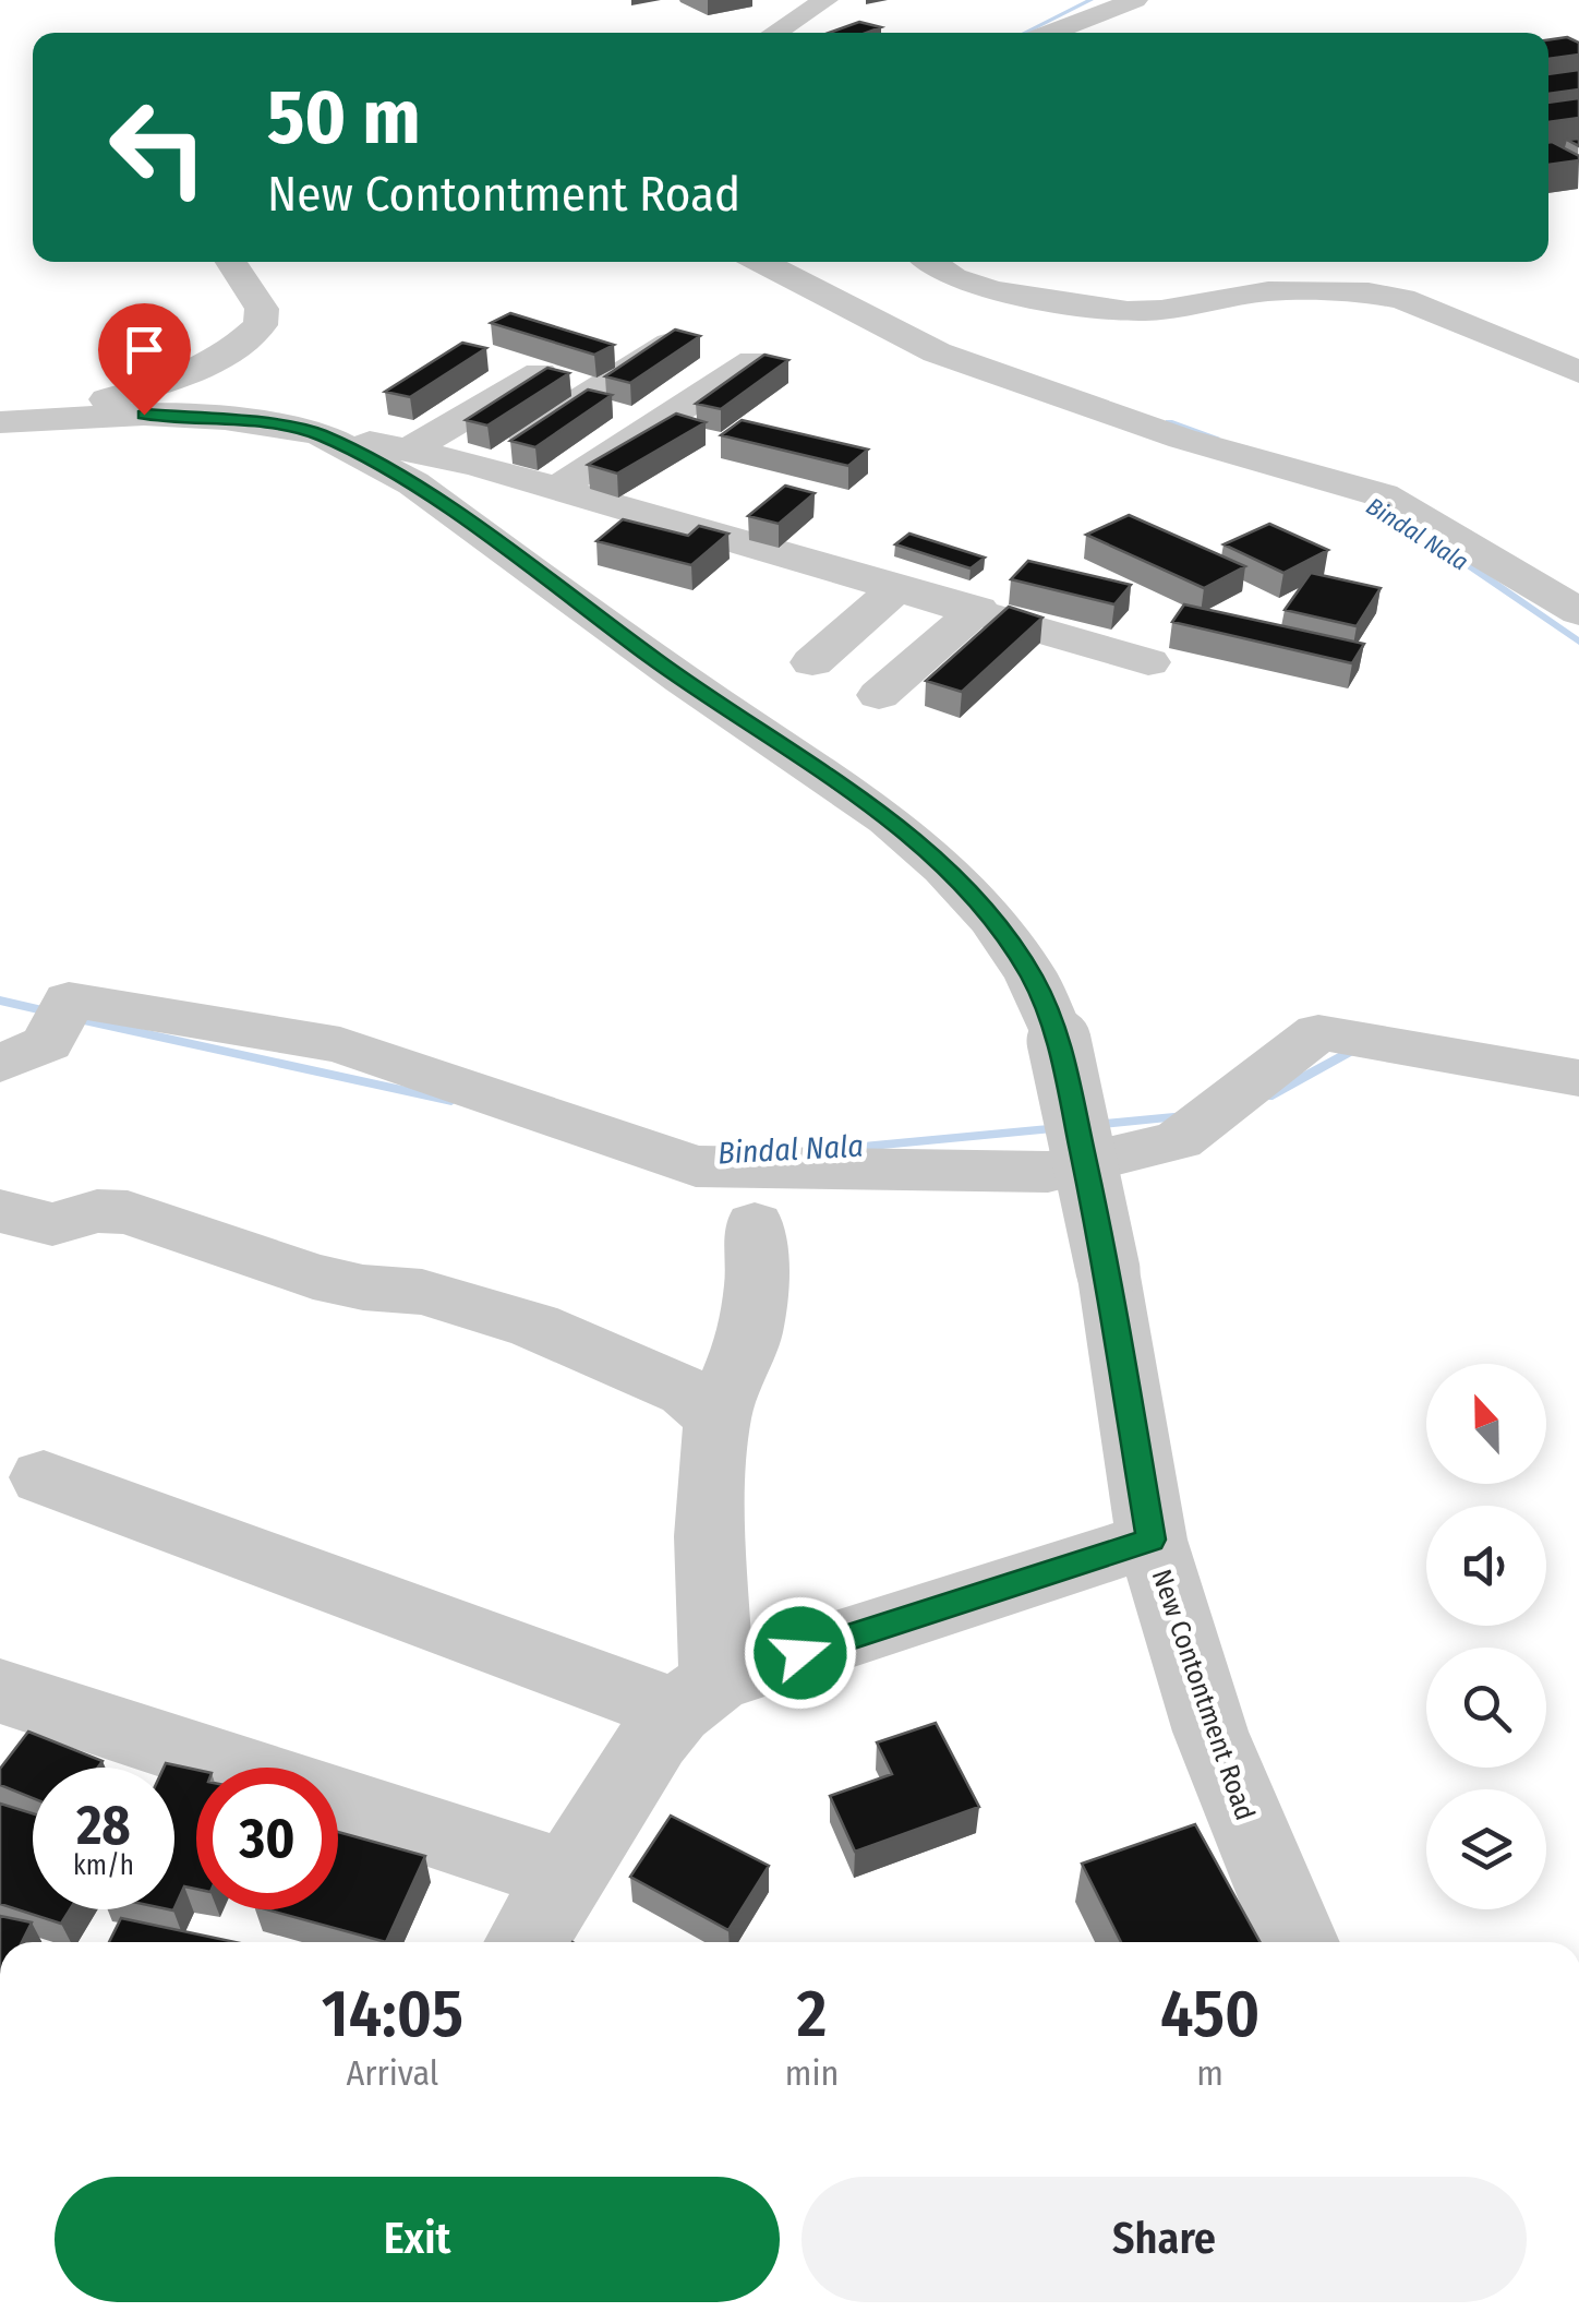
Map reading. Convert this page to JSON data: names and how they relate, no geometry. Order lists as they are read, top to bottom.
{
  "streets": {
    "street": ["New Contontment Road"]
  },
  "water": ["Bindal Nala"],
  "north": "top",
  "page": {
    "turn": ["50 m", "New Contontment Road"],
    "speed": "28 km/h",
    "limit": "30",
    "eta": [
      "14:05",
      "Arrival",
      "2",
      "min",
      "450",
      "m"
    ],
    "buttons": ["Exit", "Share"]
  }
}
